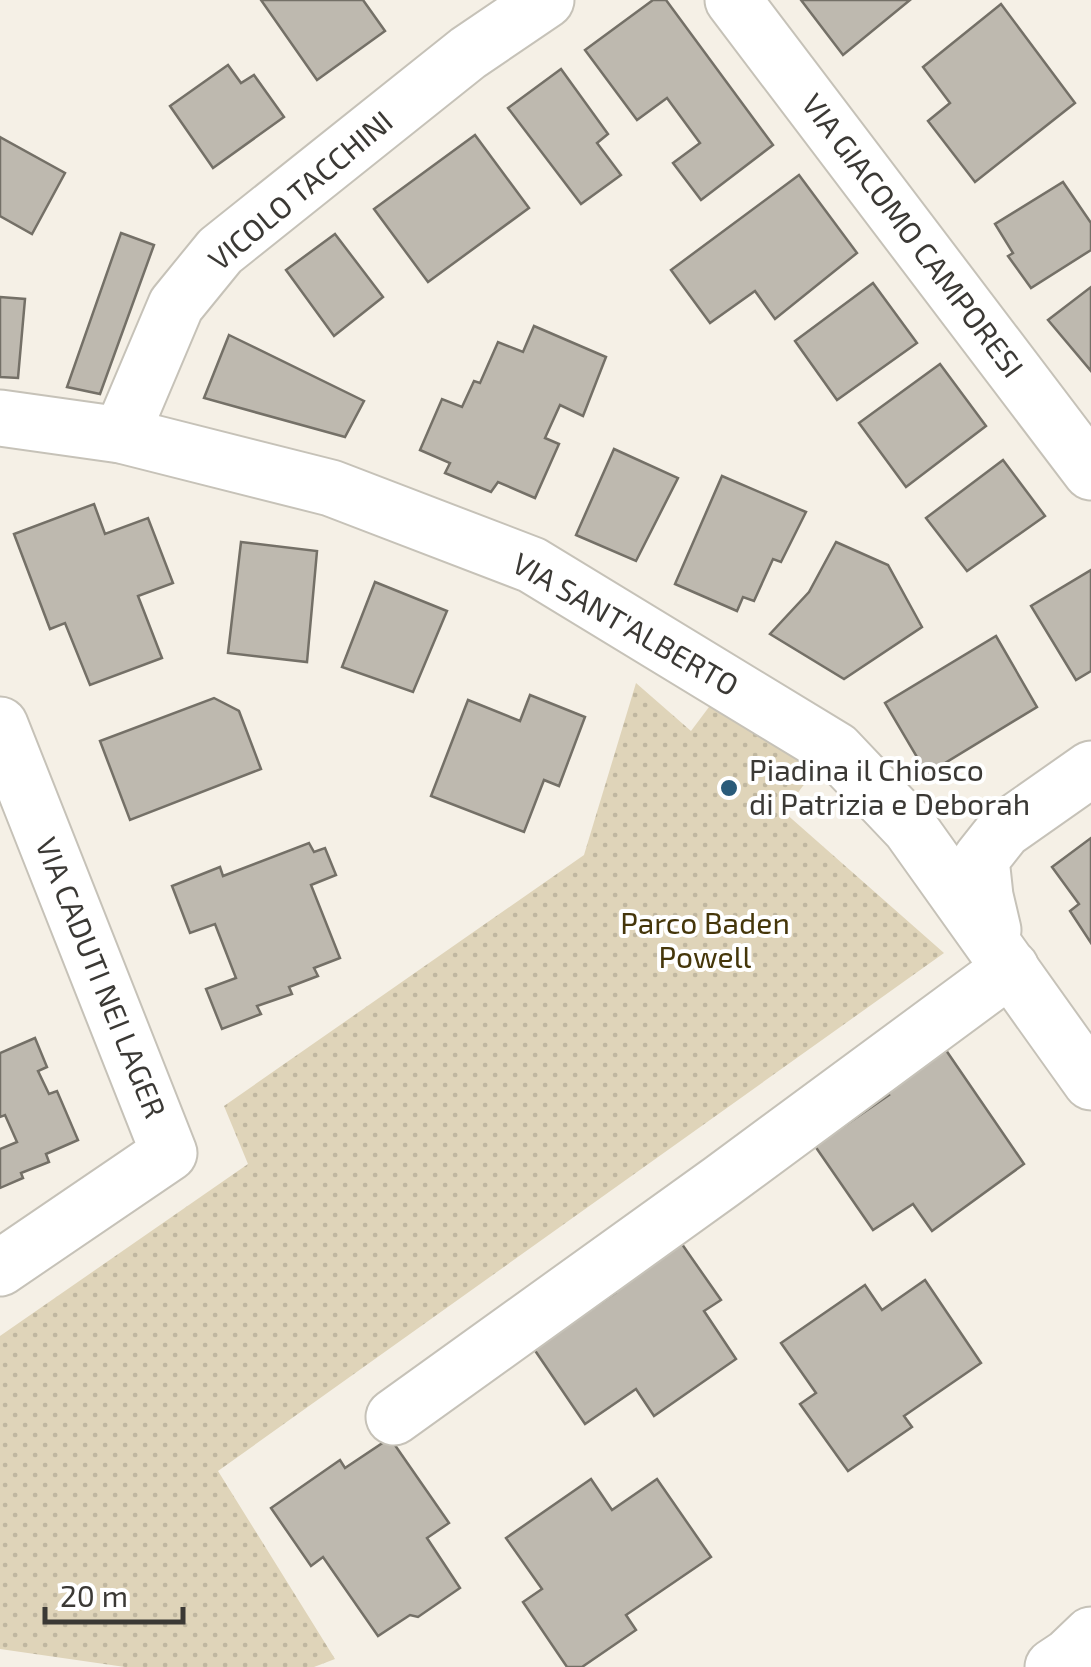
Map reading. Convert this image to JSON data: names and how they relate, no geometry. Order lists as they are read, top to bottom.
{
  "streets": {
    "street": [
      "VICOLO TACCHINI",
      "VIA GIACOMO CAMPORESI",
      "VIA SANT'ALBERTO",
      "VIA CADUTI NEI LAGER"
    ]
  },
  "crossings": [
    ["VICOLO TACCHINI", "VIA SANT'ALBERTO"]
  ],
  "parks": ["Parco Baden Powell"],
  "places": ["Piadina il Chiosco di Patrizia e Deborah"],
  "scale_bar": "20 m"
}
